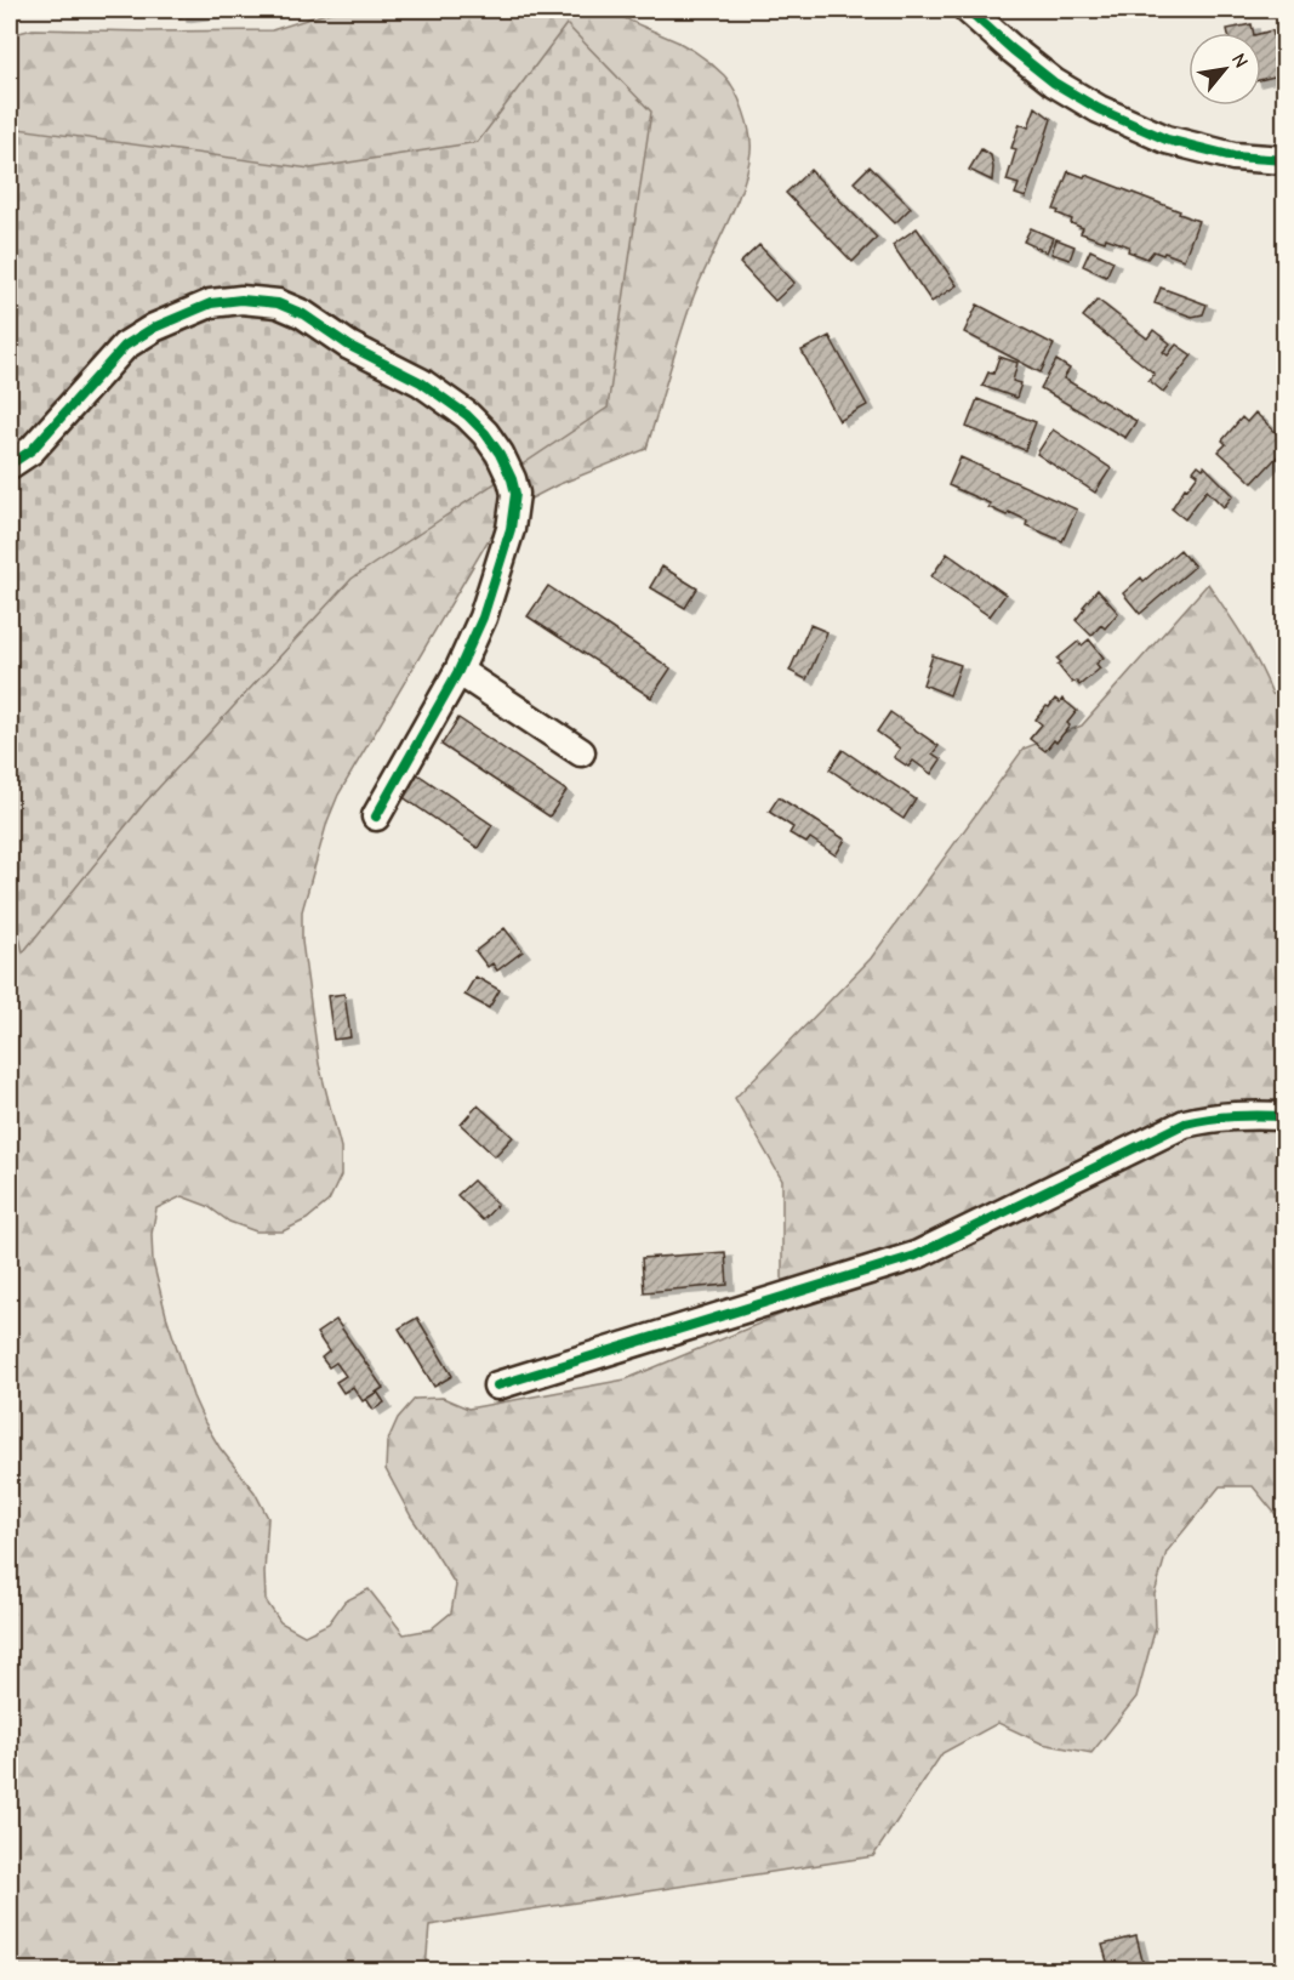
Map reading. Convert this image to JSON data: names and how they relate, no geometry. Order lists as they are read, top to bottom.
{
  "north": "top right"
}
